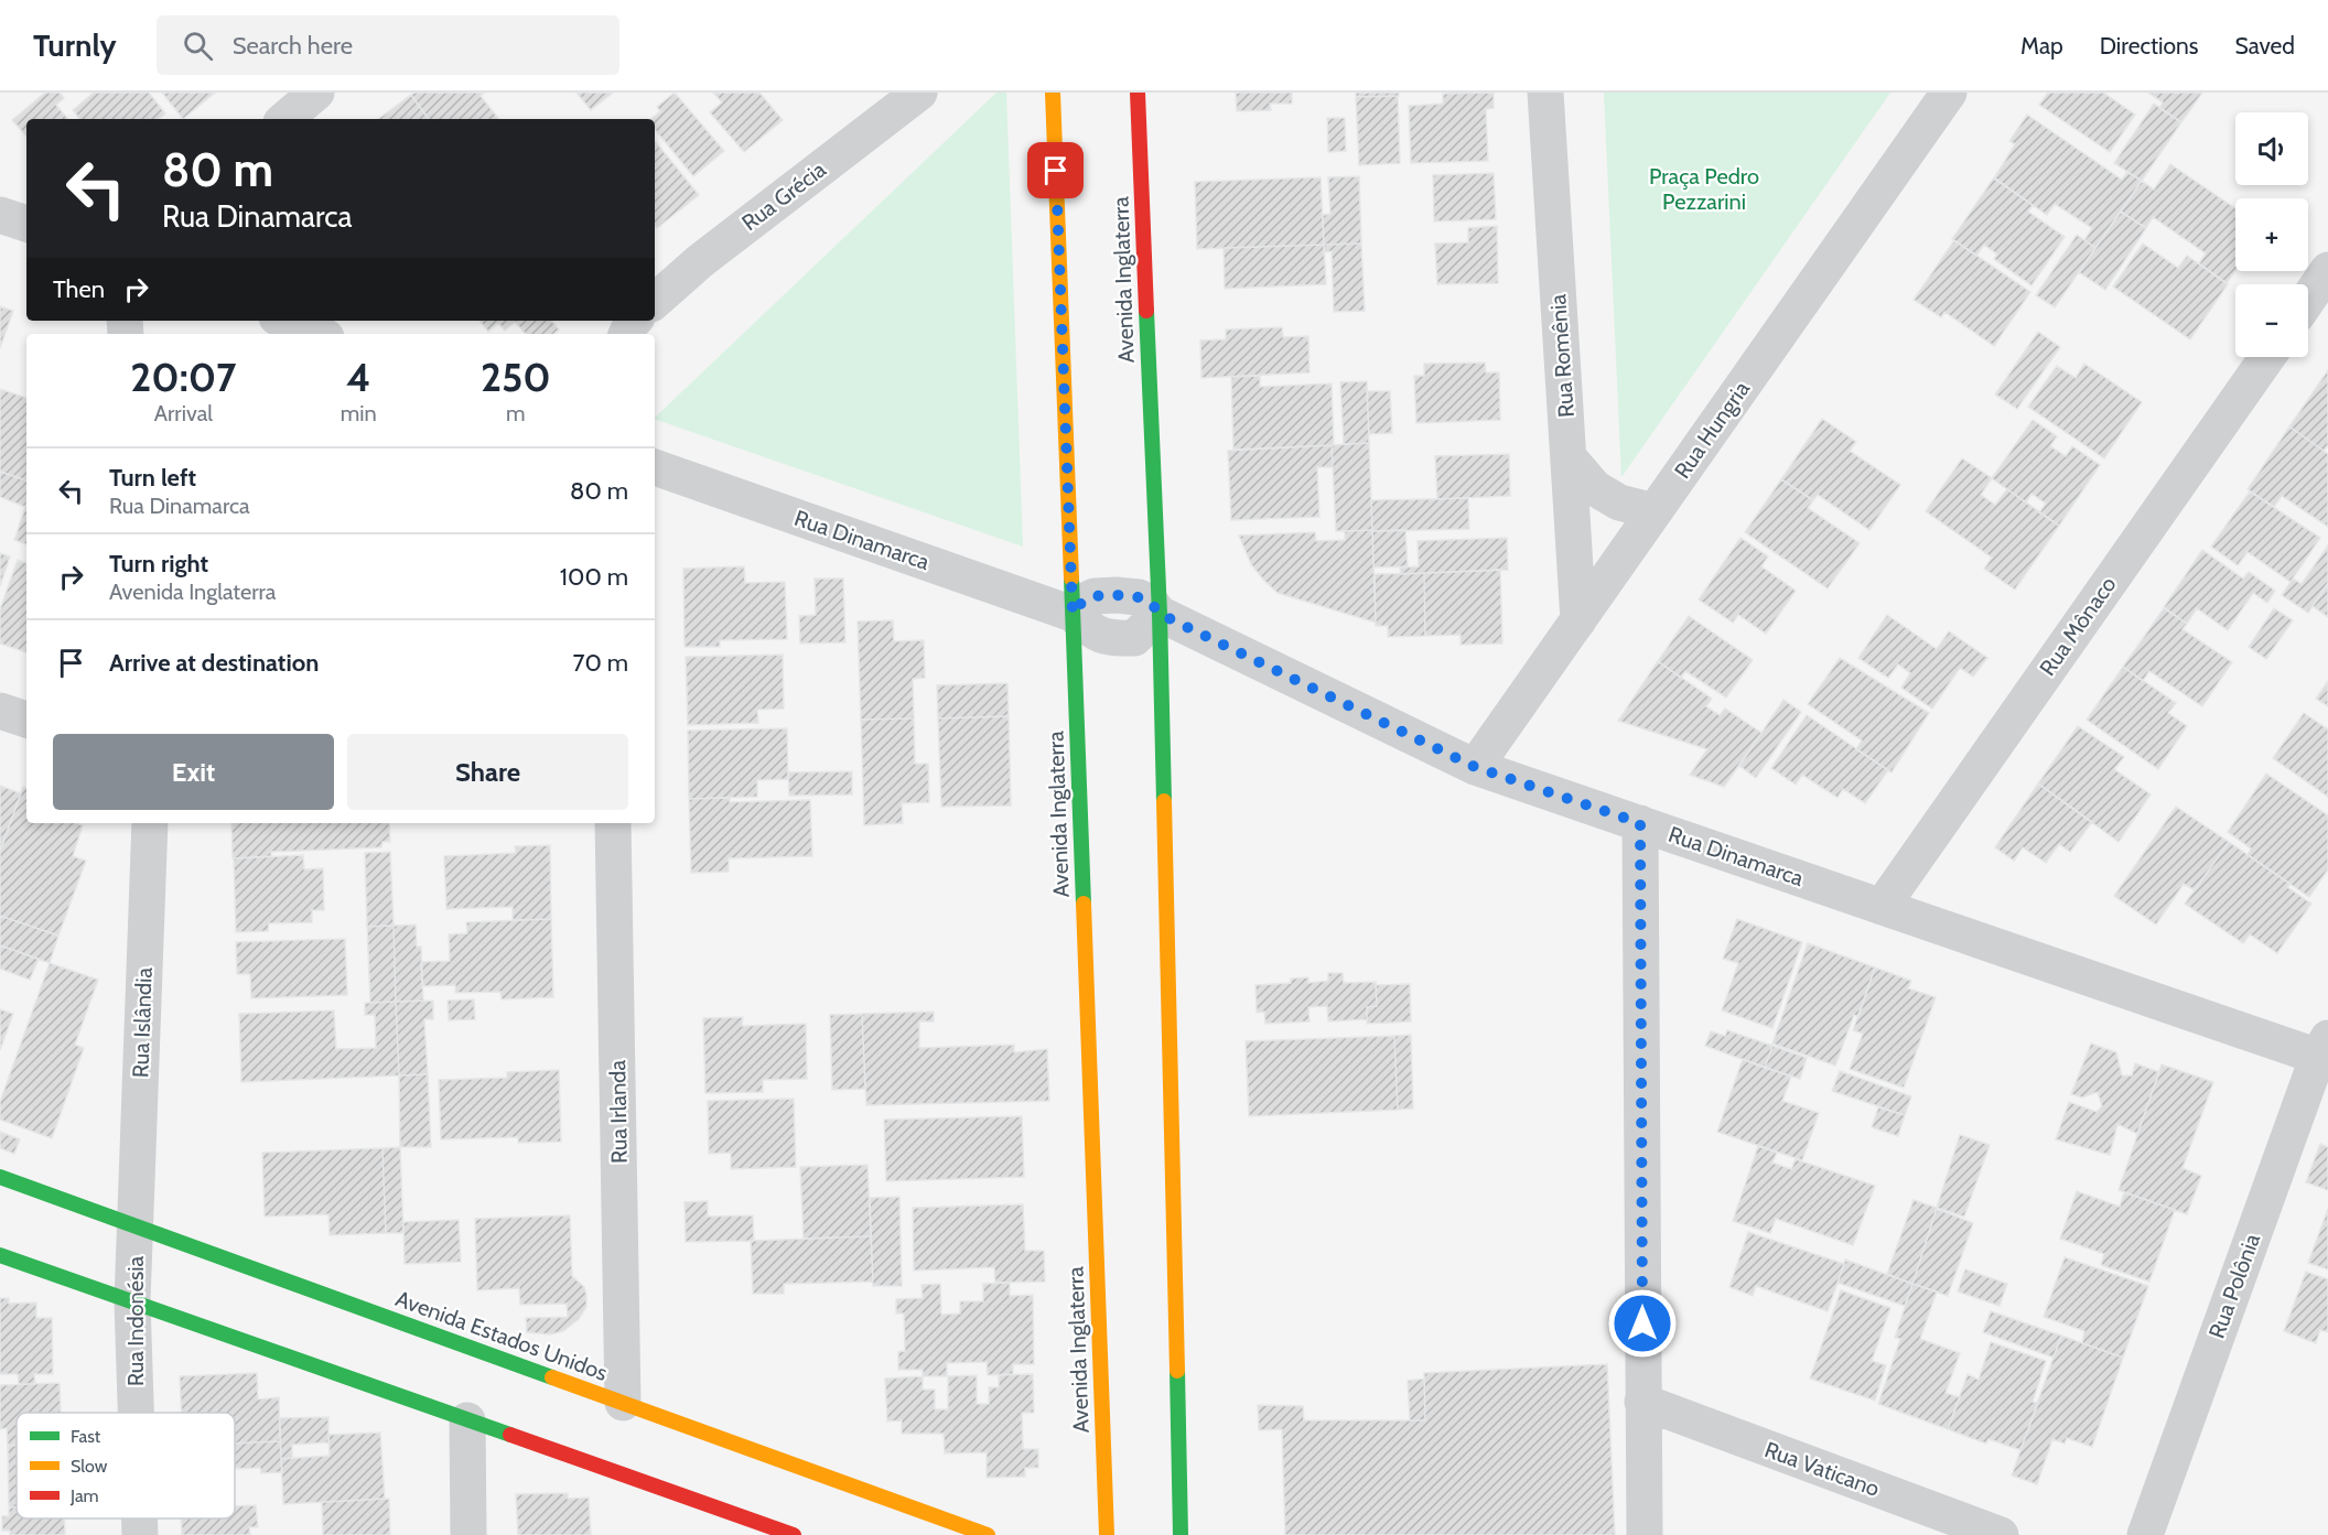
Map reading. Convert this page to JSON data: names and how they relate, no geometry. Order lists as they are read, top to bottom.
{
  "streets": {
    "main road": ["Avenida Inglaterra", "Avenida Estados Unidos"],
    "street": [
      "Rua Grécia",
      "Rua Romênia",
      "Rua Hungria",
      "Rua Dinamarca",
      "Rua Mônaco",
      "Rua Islândia",
      "Rua Irlanda",
      "Rua Polônia",
      "Rua Indonésia",
      "Rua Vaticano"
    ]
  },
  "crossings": [
    ["Avenida Inglaterra", "Rua Dinamarca"],
    ["Rua Romênia", "Rua Hungria"],
    ["Rua Hungria", "Rua Dinamarca"],
    ["Rua Dinamarca", "Rua Mônaco"],
    ["Rua Dinamarca", "Rua Polônia"],
    ["Rua Islândia", "Rua Indonésia"],
    ["Rua Islândia", "Avenida Estados Unidos"],
    ["Rua Irlanda", "Avenida Estados Unidos"],
    ["Rua Indonésia", "Avenida Estados Unidos"]
  ],
  "parks": ["Praça Pedro Pezzarini"],
  "legend": ["Fast", "Slow", "Jam"],
  "page": {
    "header": "Turnly",
    "search": "Search here",
    "nav": ["Map", "Directions", "Saved"],
    "map_buttons": ["+", "−"],
    "turn": ["80 m", "Rua Dinamarca"],
    "then": "Then",
    "eta": [
      "20:07",
      "Arrival",
      "4",
      "min",
      "250",
      "m"
    ],
    "list": [
      {
        "name": "Turn left",
        "note": "Rua Dinamarca",
        "value": "80 m"
      },
      {
        "name": "Turn right",
        "note": "Avenida Inglaterra",
        "value": "100 m"
      },
      {
        "name": "Arrive at destination",
        "value": "70 m"
      }
    ],
    "buttons": ["Exit", "Share"]
  }
}
